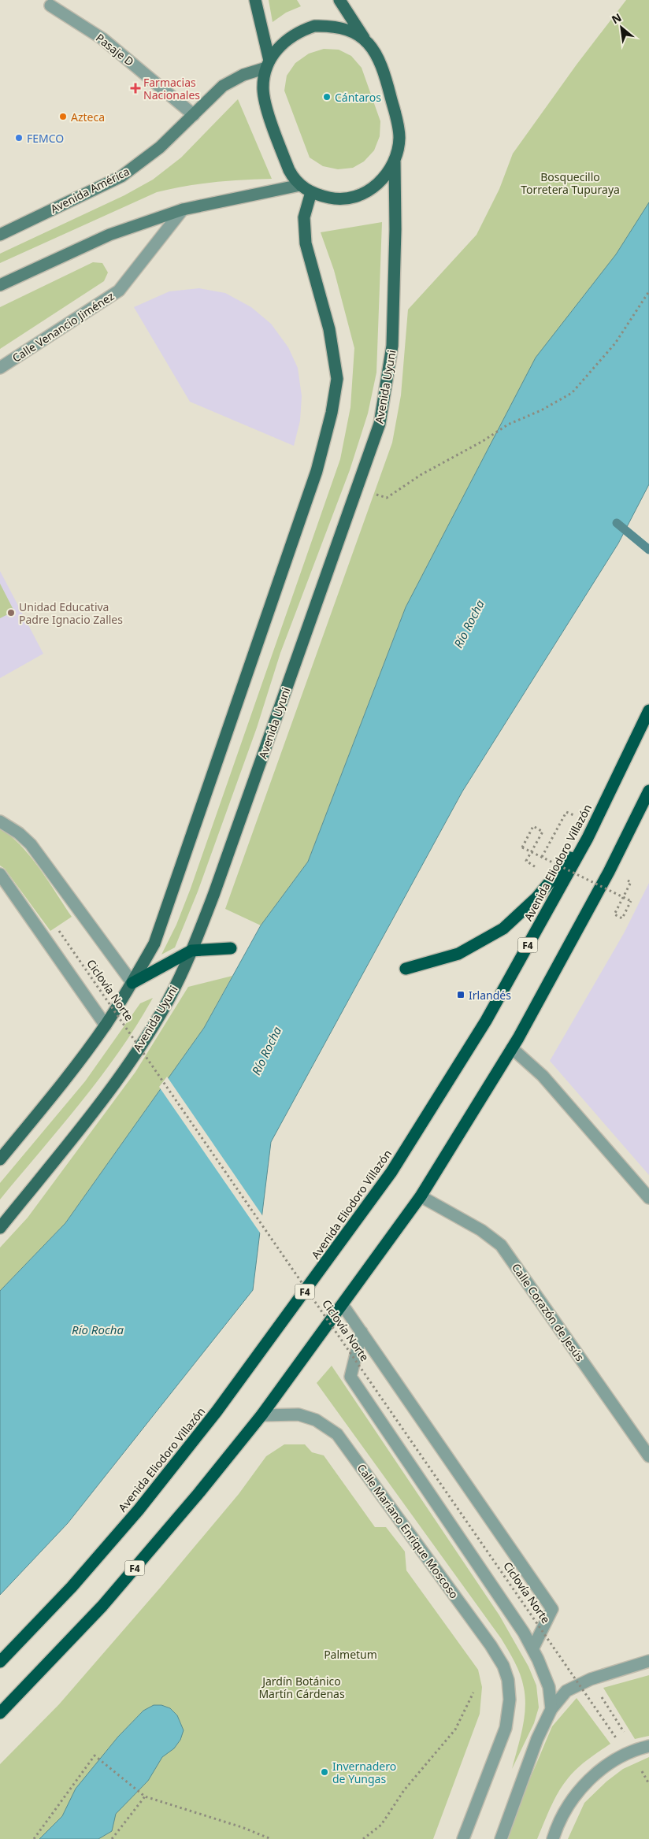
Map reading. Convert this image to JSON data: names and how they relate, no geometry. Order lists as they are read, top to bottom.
{
  "streets": {
    "highway": ["Avenida Eliodoro Villazón", "F4"],
    "main road": ["Avenida América", "Avenida Uyuni"],
    "street": [
      "Pasaje D",
      "Calle Venancio Jiménez",
      "Calle Corazón de Jesús",
      "Calle Mariano Enrique Moscoso"
    ],
    "path": ["Ciclovía Norte"]
  },
  "crossings": [
    ["Pasaje D", "Avenida América"],
    ["F4", "Calle Corazón de Jesús"],
    ["F4", "Calle Mariano Enrique Moscoso"]
  ],
  "water": ["Río Rocha"],
  "parks": ["Bosquecillo Torretera Tupuraya", "Palmetum", "Jardín Botánico Martín Cárdenas"],
  "places": {
    "health": ["Farmacias Nacionales"],
    "other": [
      "Cántaros",
      "Azteca",
      "FEMCO",
      "Unidad Educativa Padre Ignacio Zalles",
      "Invernadero de Yungas"
    ],
    "transit": ["Irlandés"]
  },
  "north": "top left"
}
